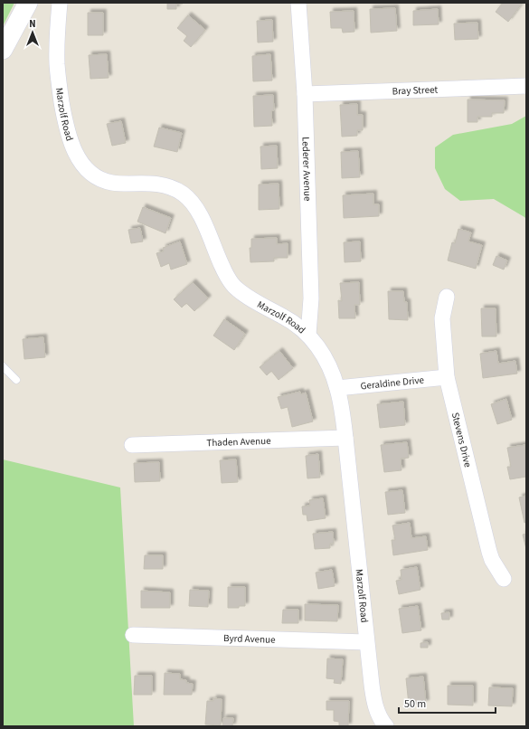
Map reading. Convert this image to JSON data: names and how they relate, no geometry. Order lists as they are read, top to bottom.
{
  "streets": {
    "street": [
      "Bray Street",
      "Marzolf Road",
      "Lederer Avenue",
      "Geraldine Drive",
      "Stevens Drive",
      "Thaden Avenue",
      "Byrd Avenue"
    ]
  },
  "crossings": [
    ["Bray Street", "Lederer Avenue"],
    ["Marzolf Road", "Lederer Avenue"],
    ["Marzolf Road", "Geraldine Drive"],
    ["Marzolf Road", "Thaden Avenue"],
    ["Marzolf Road", "Byrd Avenue"],
    ["Geraldine Drive", "Stevens Drive"]
  ],
  "scale_bar": "50 m",
  "north": "top"
}
